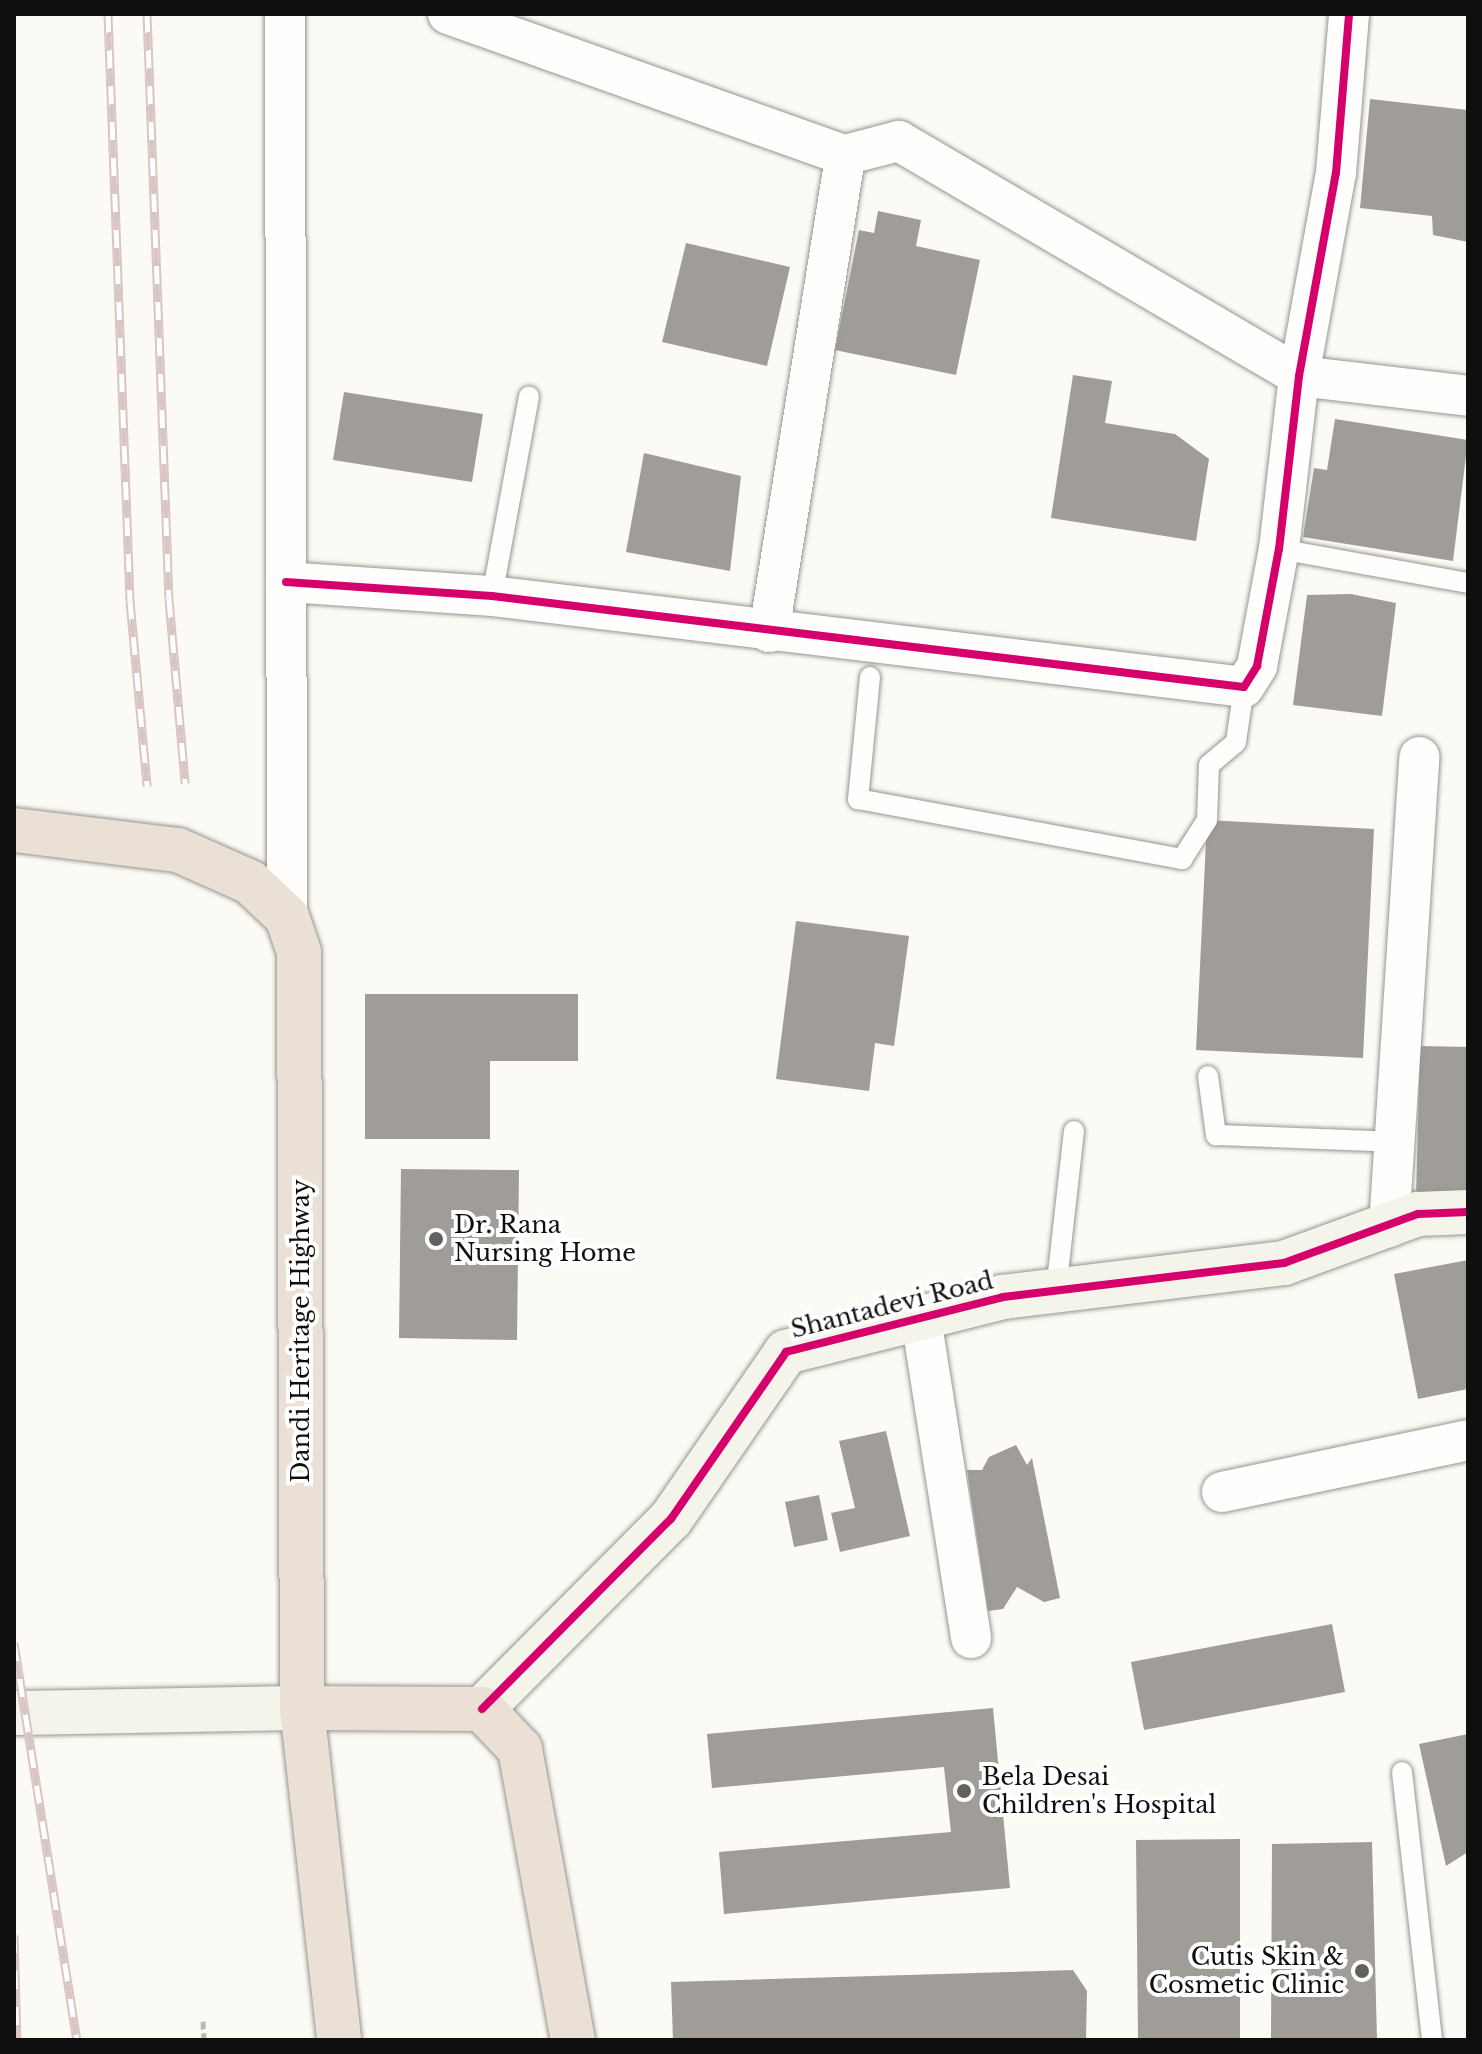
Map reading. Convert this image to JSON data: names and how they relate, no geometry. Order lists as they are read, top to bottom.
{
  "streets": {
    "highway": ["Dandi Heritage Highway"],
    "street": ["Shantadevi Road"]
  },
  "places": ["Dr. Rana Nursing Home", "Bela Desai Children's Hospital", "Cutis Skin & Cosmetic Clinic"]
}
